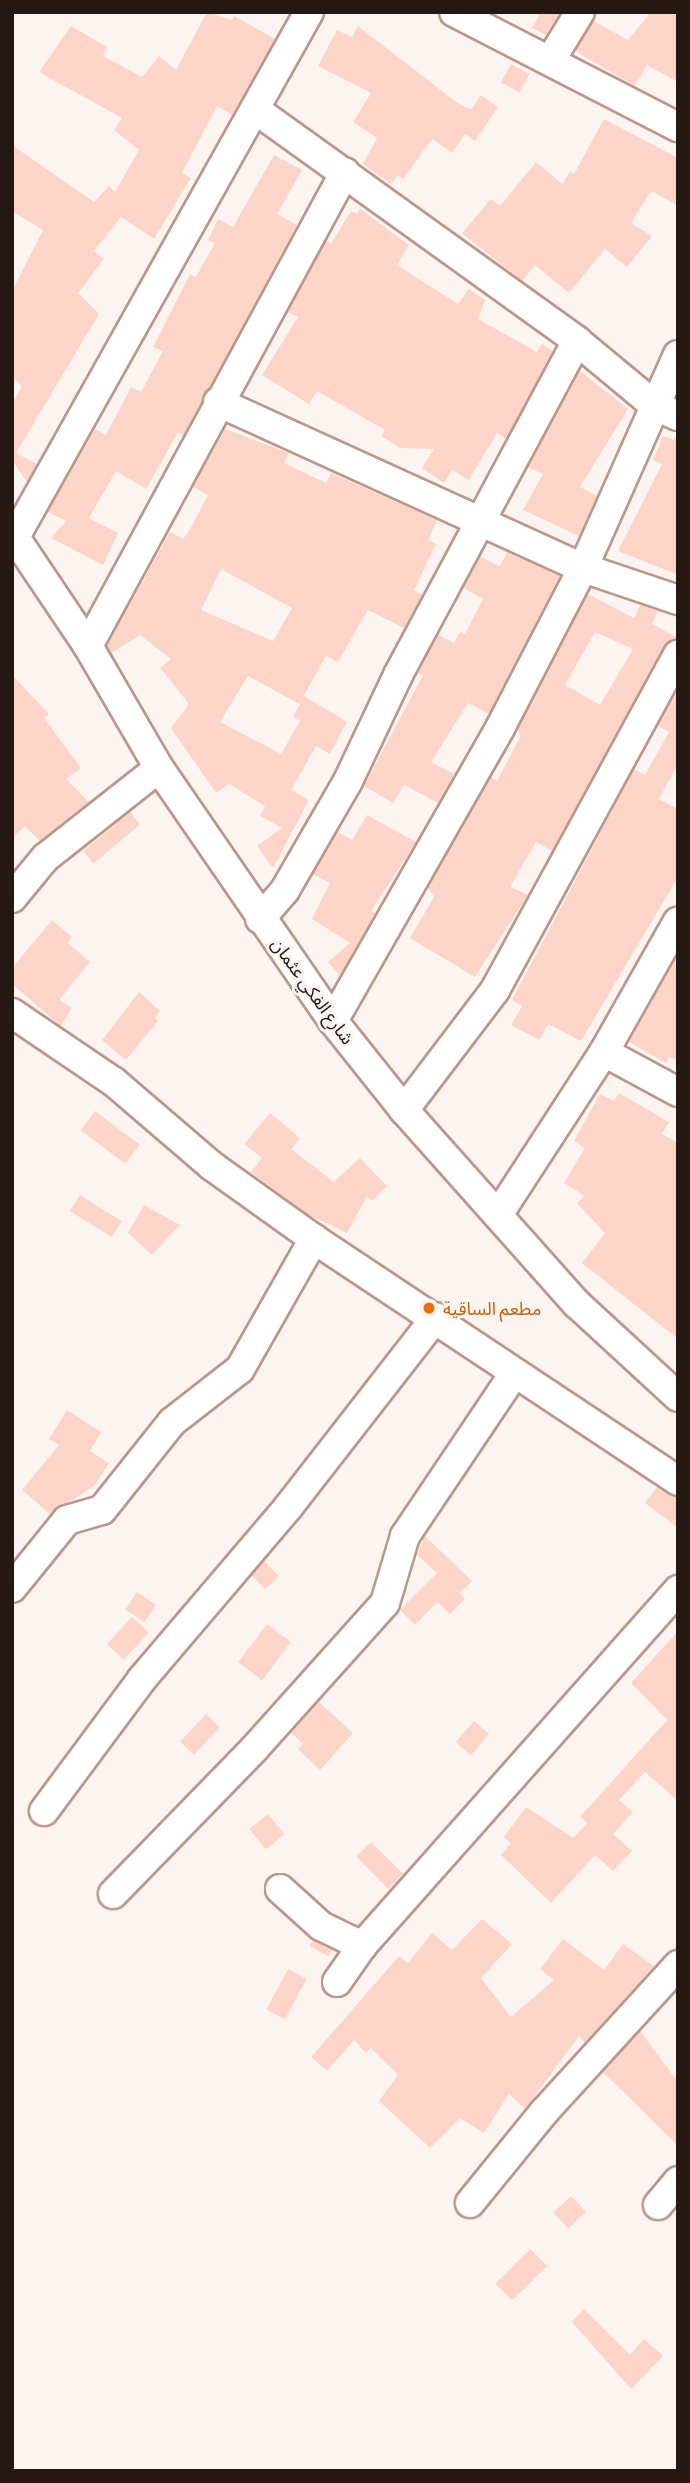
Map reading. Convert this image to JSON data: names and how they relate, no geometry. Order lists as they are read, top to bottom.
{
  "streets": {
    "street": ["شارع الفكي عثمان"]
  },
  "places": ["مطعم الساقية"]
}
